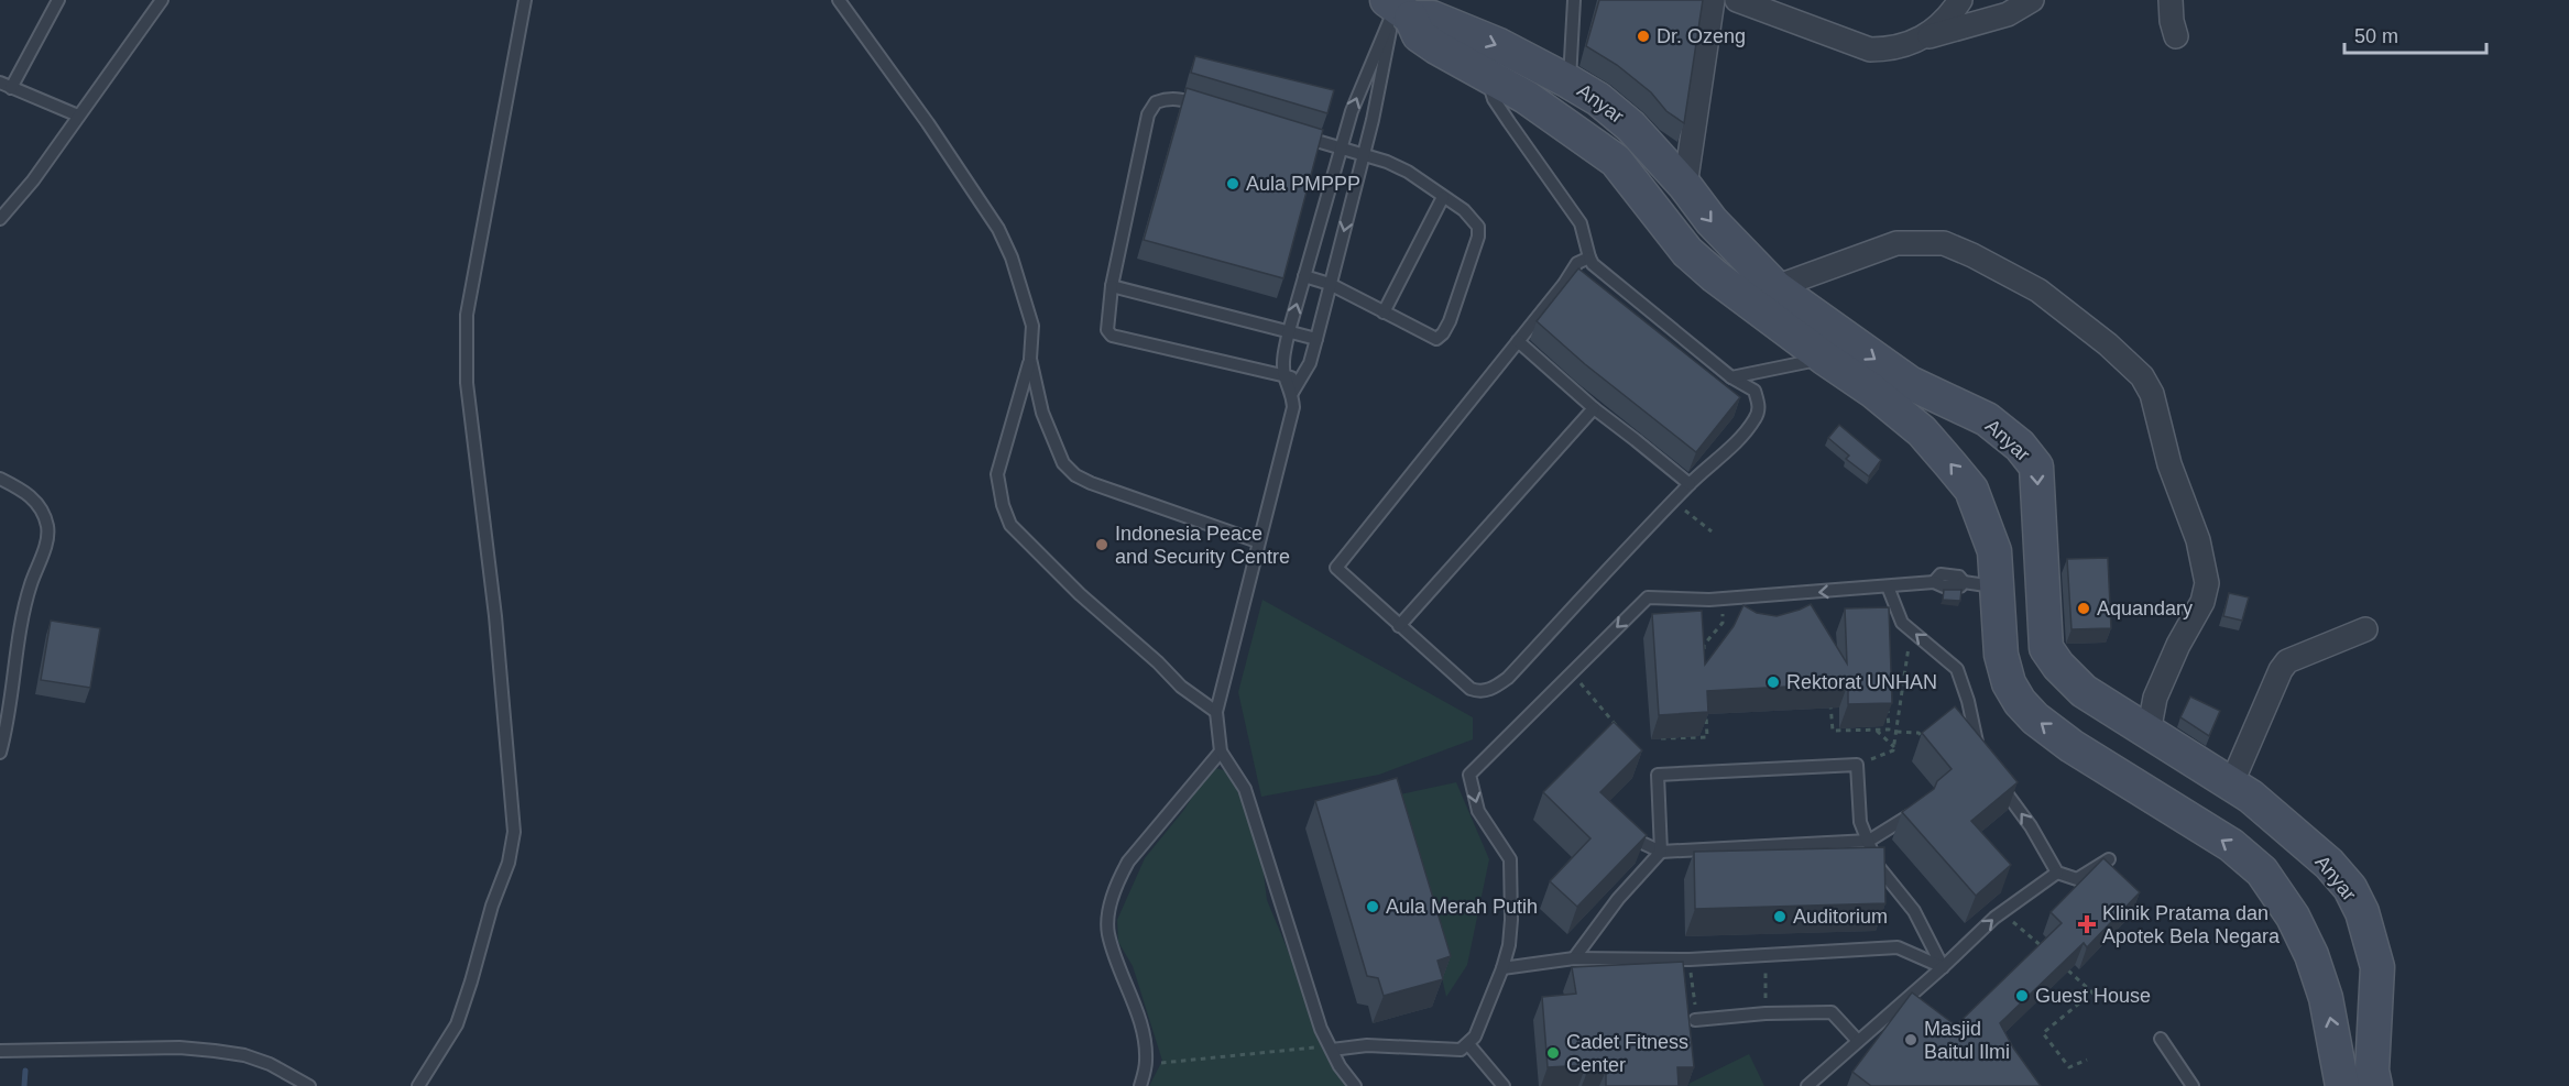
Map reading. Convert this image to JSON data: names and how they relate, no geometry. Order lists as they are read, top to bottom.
{
  "streets": {
    "street": ["Anyar"]
  },
  "places": {
    "other": [
      "Dr. Ozeng",
      "Aula PMPPP",
      "Indonesia Peace and Security Centre",
      "Aquandary",
      "Rektorat UNHAN",
      "Aula Merah Putih",
      "Auditorium",
      "Guest House",
      "Masjid Baitul Ilmi",
      "Cadet Fitness Center"
    ],
    "health": ["Klinik Pratama dan Apotek Bela Negara"]
  },
  "scale_bar": "50 m"
}
